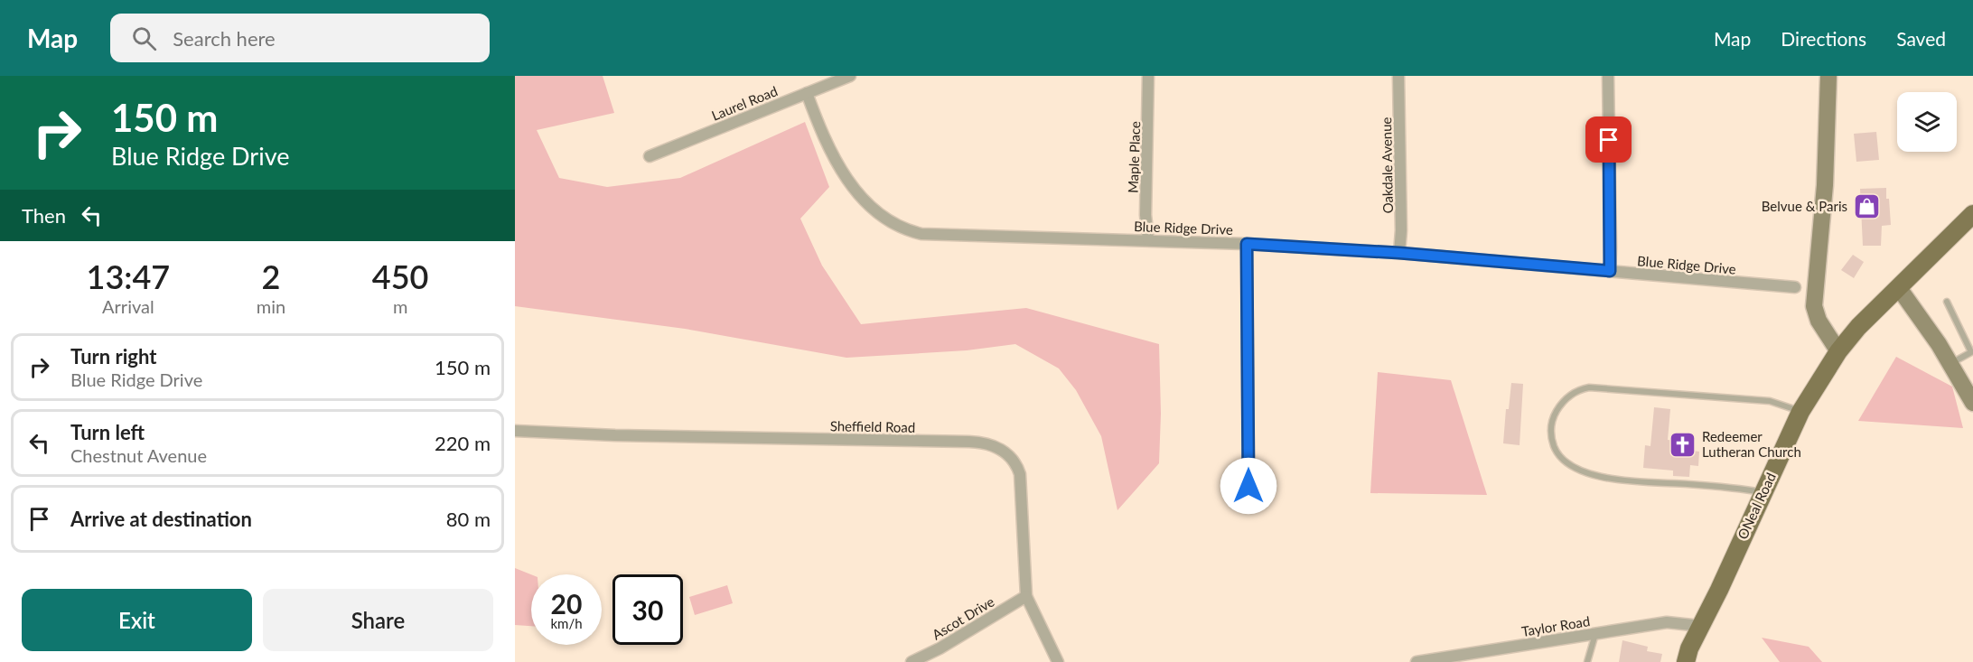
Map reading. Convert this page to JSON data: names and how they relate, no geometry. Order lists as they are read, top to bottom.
{
  "streets": {
    "main road": ["ONeal Road"],
    "street": [
      "Laurel Road",
      "Maple Place",
      "Oakdale Avenue",
      "Blue Ridge Drive",
      "Sheffield Road",
      "Ascot Drive",
      "Taylor Road"
    ]
  },
  "crossings": [
    ["Laurel Road", "Blue Ridge Drive"],
    ["Maple Place", "Blue Ridge Drive"],
    ["Oakdale Avenue", "Blue Ridge Drive"],
    ["Sheffield Road", "Ascot Drive"],
    ["ONeal Road", "Taylor Road"]
  ],
  "places": {
    "shop": ["Belvue & Paris"],
    "church": ["Redeemer Lutheran Church"]
  },
  "page": {
    "header": "Map",
    "search": "Search here",
    "nav": ["Map", "Directions", "Saved"],
    "turn": ["150 m", "Blue Ridge Drive"],
    "then": "Then",
    "eta": [
      "13:47",
      "Arrival",
      "2",
      "min",
      "450",
      "m"
    ],
    "list": [
      {
        "name": "Turn right",
        "note": "Blue Ridge Drive",
        "value": "150 m"
      },
      {
        "name": "Turn left",
        "note": "Chestnut Avenue",
        "value": "220 m"
      },
      {
        "name": "Arrive at destination",
        "value": "80 m"
      }
    ],
    "speed": "20 km/h",
    "limit": "30",
    "buttons": ["Exit", "Share"]
  }
}
